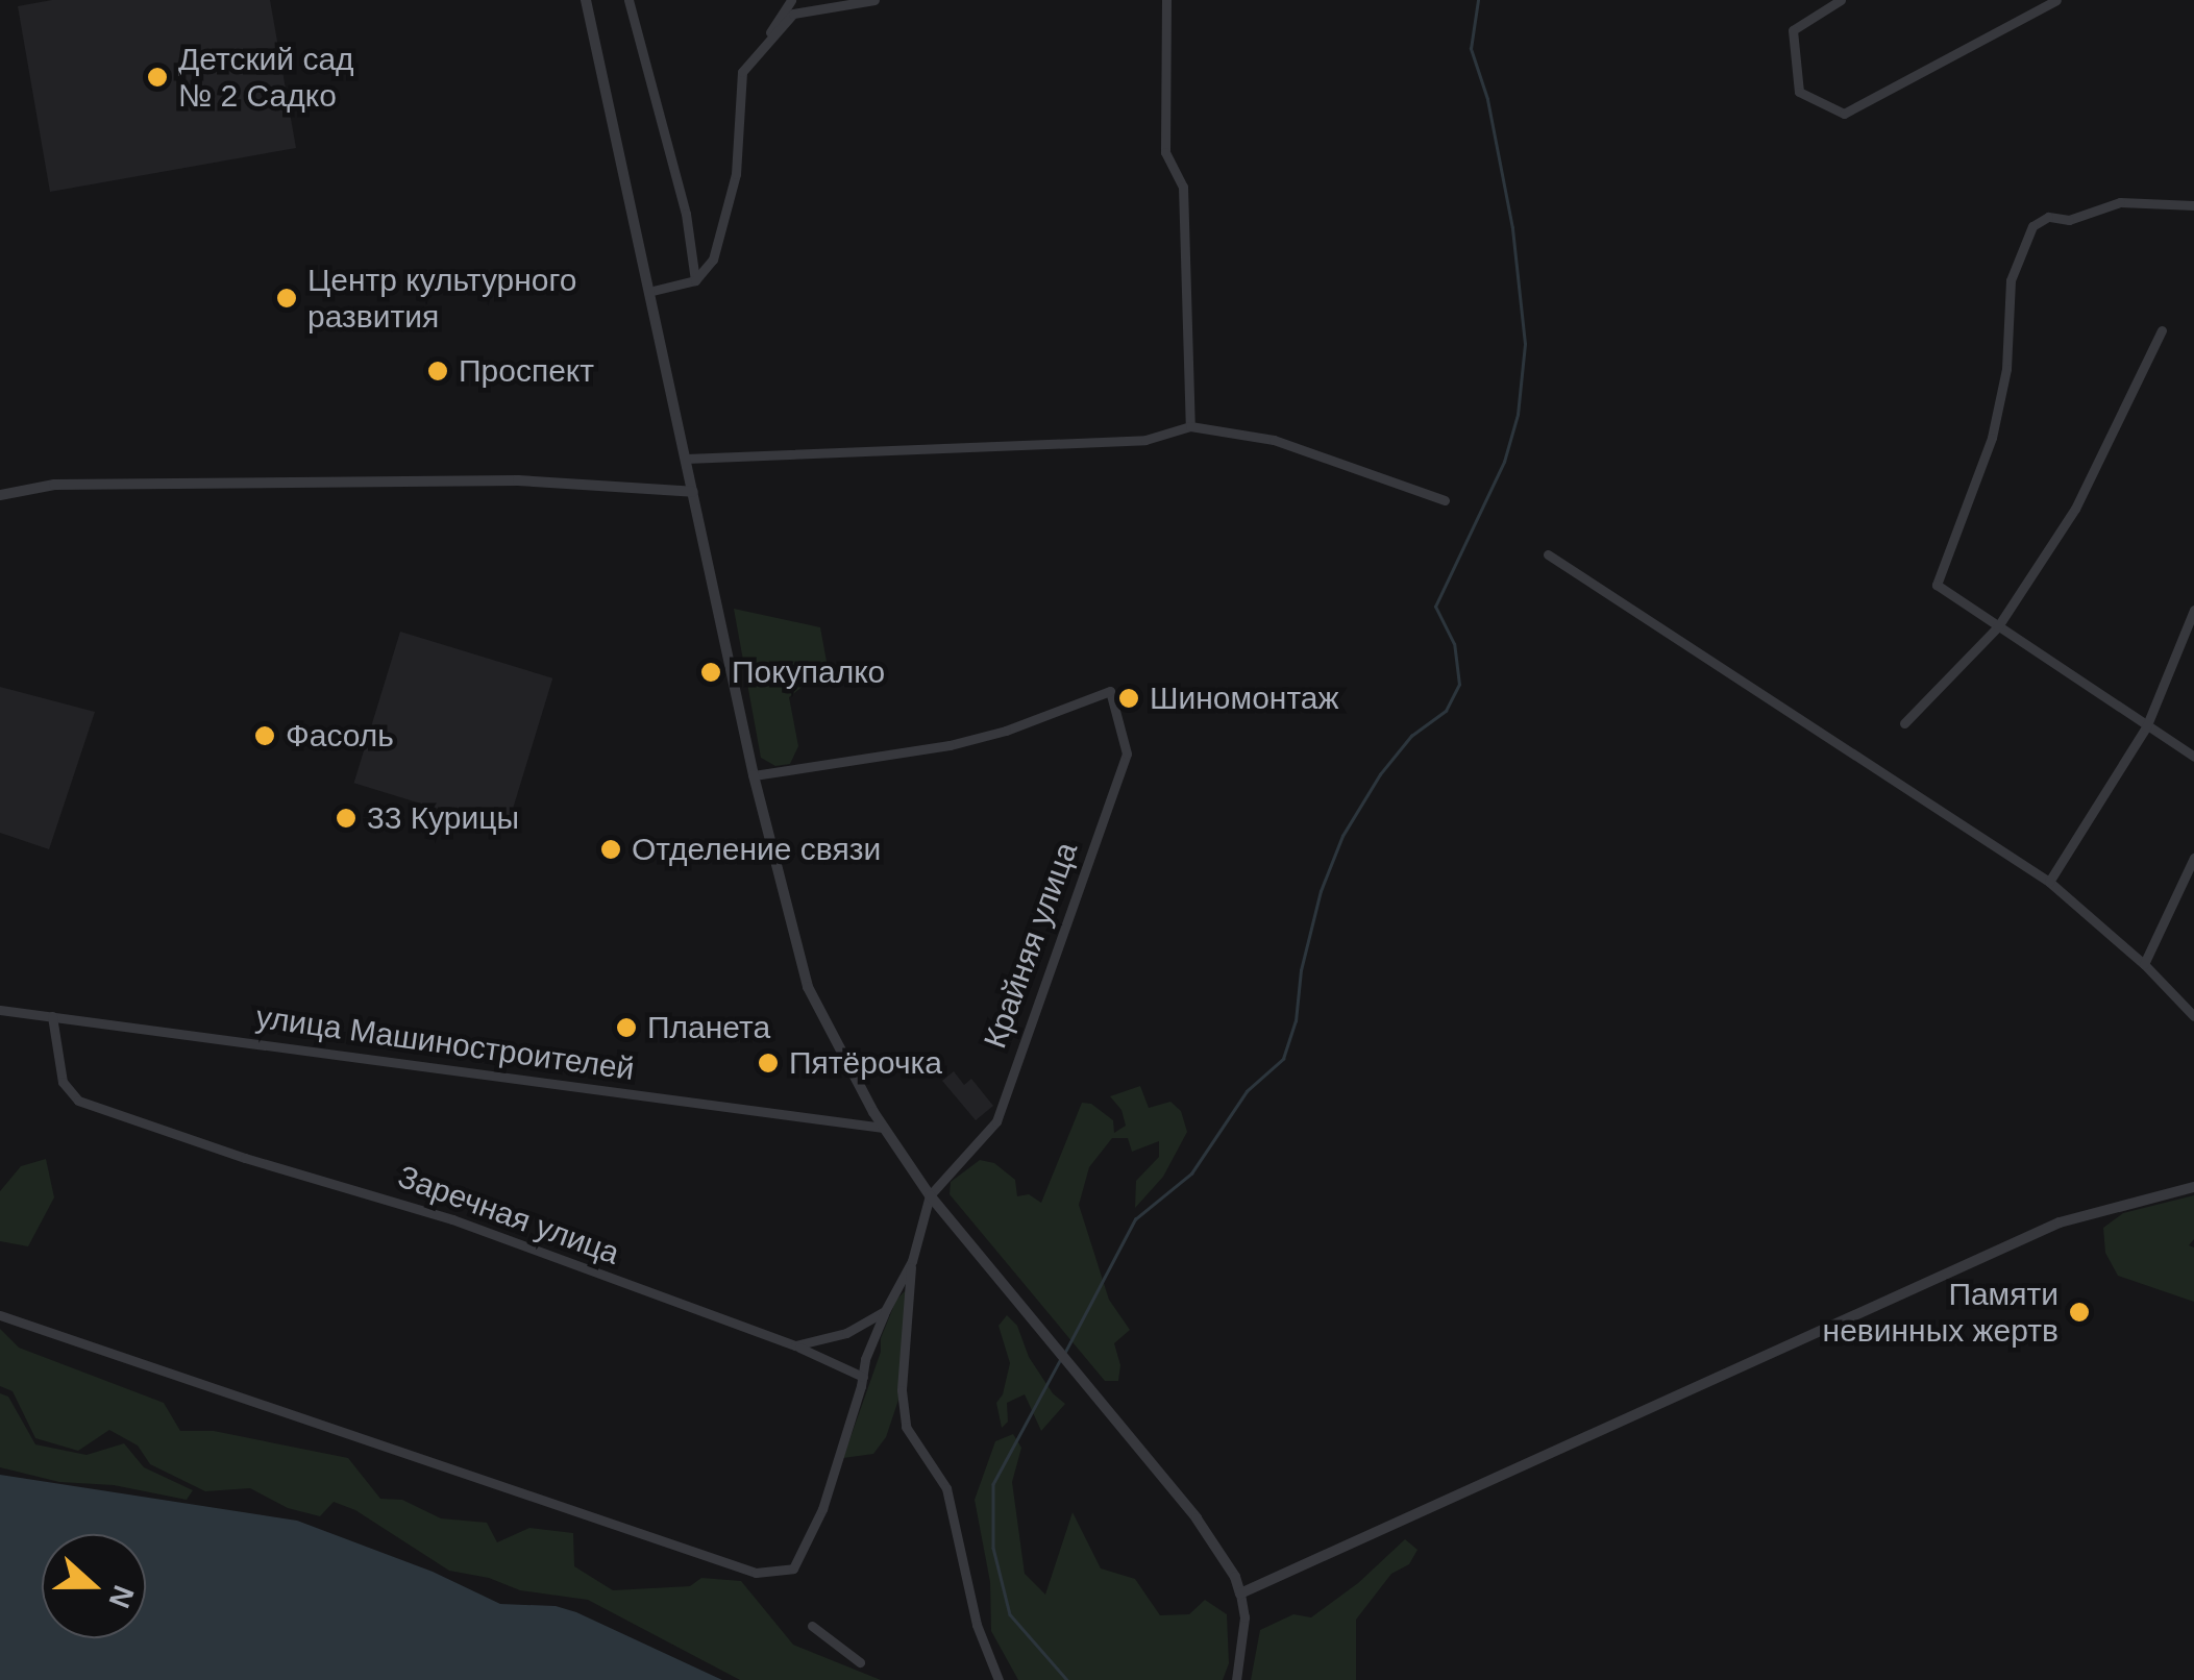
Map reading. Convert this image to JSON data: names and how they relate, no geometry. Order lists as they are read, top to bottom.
{
  "streets": {
    "street": ["Крайняя улица", "улица Машиностроителей", "Заречная улица"]
  },
  "crossings": [
    ["улица Машиностроителей", "Заречная улица"]
  ],
  "places": [
    "Детский сад № 2 Садко",
    "Центр культурного развития",
    "Проспект",
    "Покупалко",
    "Шиномонтаж",
    "Фасоль",
    "33 Курицы",
    "Отделение связи",
    "Планета",
    "Пятёрочка",
    "Памяти невинных жертв"
  ],
  "north": "right"
}
